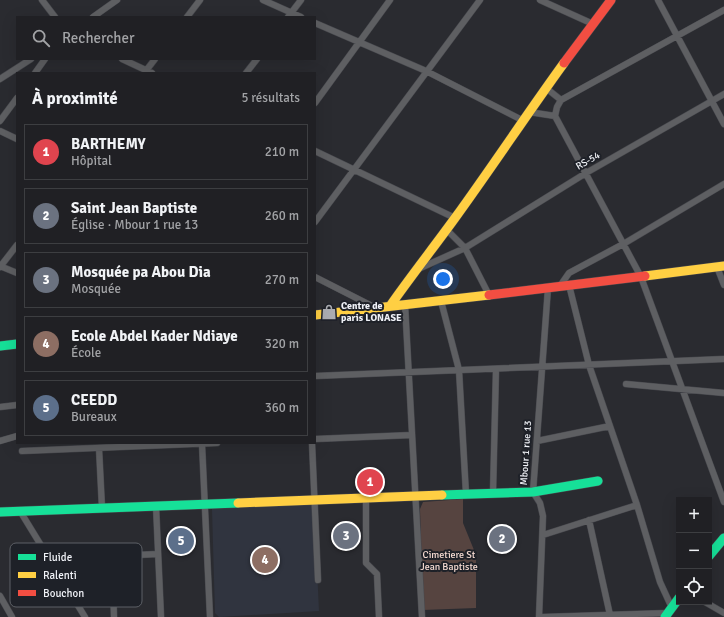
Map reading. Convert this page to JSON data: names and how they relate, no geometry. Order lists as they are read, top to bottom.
{
  "streets": {
    "street": ["RS-54", "Mbour 1 rue 13"]
  },
  "parks": ["Cimetiere St Jean Baptiste"],
  "places": {
    "shop": ["Centre de paris LONASE"]
  },
  "legend": ["Fluide", "Ralenti", "Bouchon"],
  "page": {
    "search": "Rechercher",
    "heading": ["À proximité", "5 résultats"],
    "list": [
      {
        "mark": "1",
        "name": "BARTHEMY",
        "note": "Hôpital",
        "value": "210 m"
      },
      {
        "mark": "2",
        "name": "Saint Jean Baptiste",
        "note": "Église · Mbour 1 rue 13",
        "value": "260 m"
      },
      {
        "mark": "3",
        "name": "Mosquée pa Abou Dia",
        "note": "Mosquée",
        "value": "270 m"
      },
      {
        "mark": "4",
        "name": "Ecole Abdel Kader Ndiaye",
        "note": "École",
        "value": "320 m"
      },
      {
        "mark": "5",
        "name": "CEEDD",
        "note": "Bureaux",
        "value": "360 m"
      }
    ],
    "pins": [
      "1",
      "3",
      "2",
      "5",
      "4"
    ],
    "map_buttons": ["+", "−"]
  }
}
